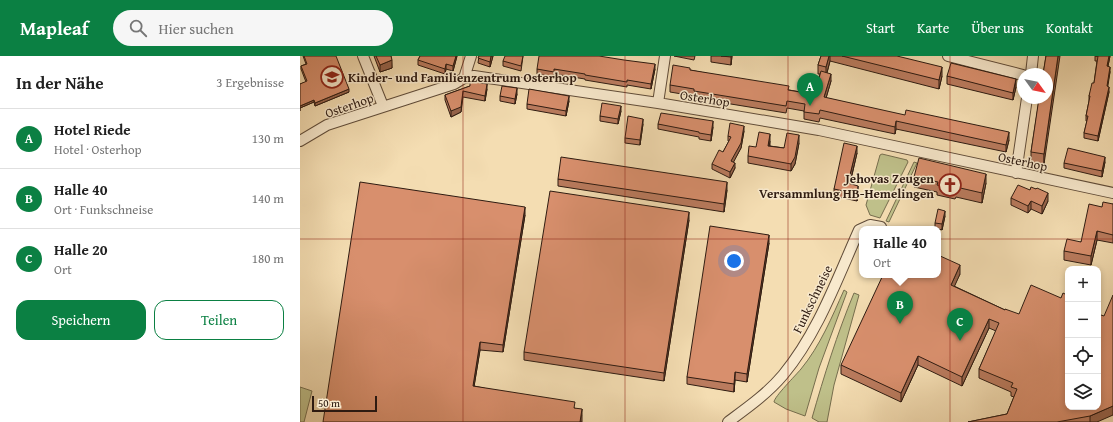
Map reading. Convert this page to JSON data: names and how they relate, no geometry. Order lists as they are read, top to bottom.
{
  "streets": {
    "street": ["Osterhop", "Funkschneise"]
  },
  "places": {
    "school or university": ["Kinder- und Familienzentrum Osterhop"],
    "church": ["Jehovas Zeugen Versammlung HB-Hemelingen"]
  },
  "scale_bar": "50 m",
  "north": "bottom right",
  "page": {
    "header": "Mapleaf",
    "search": "Hier suchen",
    "nav": [
      "Start",
      "Karte",
      "Über uns",
      "Kontakt"
    ],
    "heading": ["In der Nähe", "3 Ergebnisse"],
    "pins": ["A", "B", "C"],
    "list": [
      {
        "mark": "A",
        "name": "Hotel Riede",
        "note": "Hotel · Osterhop",
        "value": "130 m"
      },
      {
        "mark": "B",
        "name": "Halle 40",
        "note": "Ort · Funkschneise",
        "value": "140 m"
      },
      {
        "mark": "C",
        "name": "Halle 20",
        "note": "Ort",
        "value": "180 m"
      }
    ],
    "popup": ["Halle 40", "Ort"],
    "map_buttons": ["+", "−"],
    "buttons": ["Speichern", "Teilen"],
    "scale": "50 m"
  }
}
